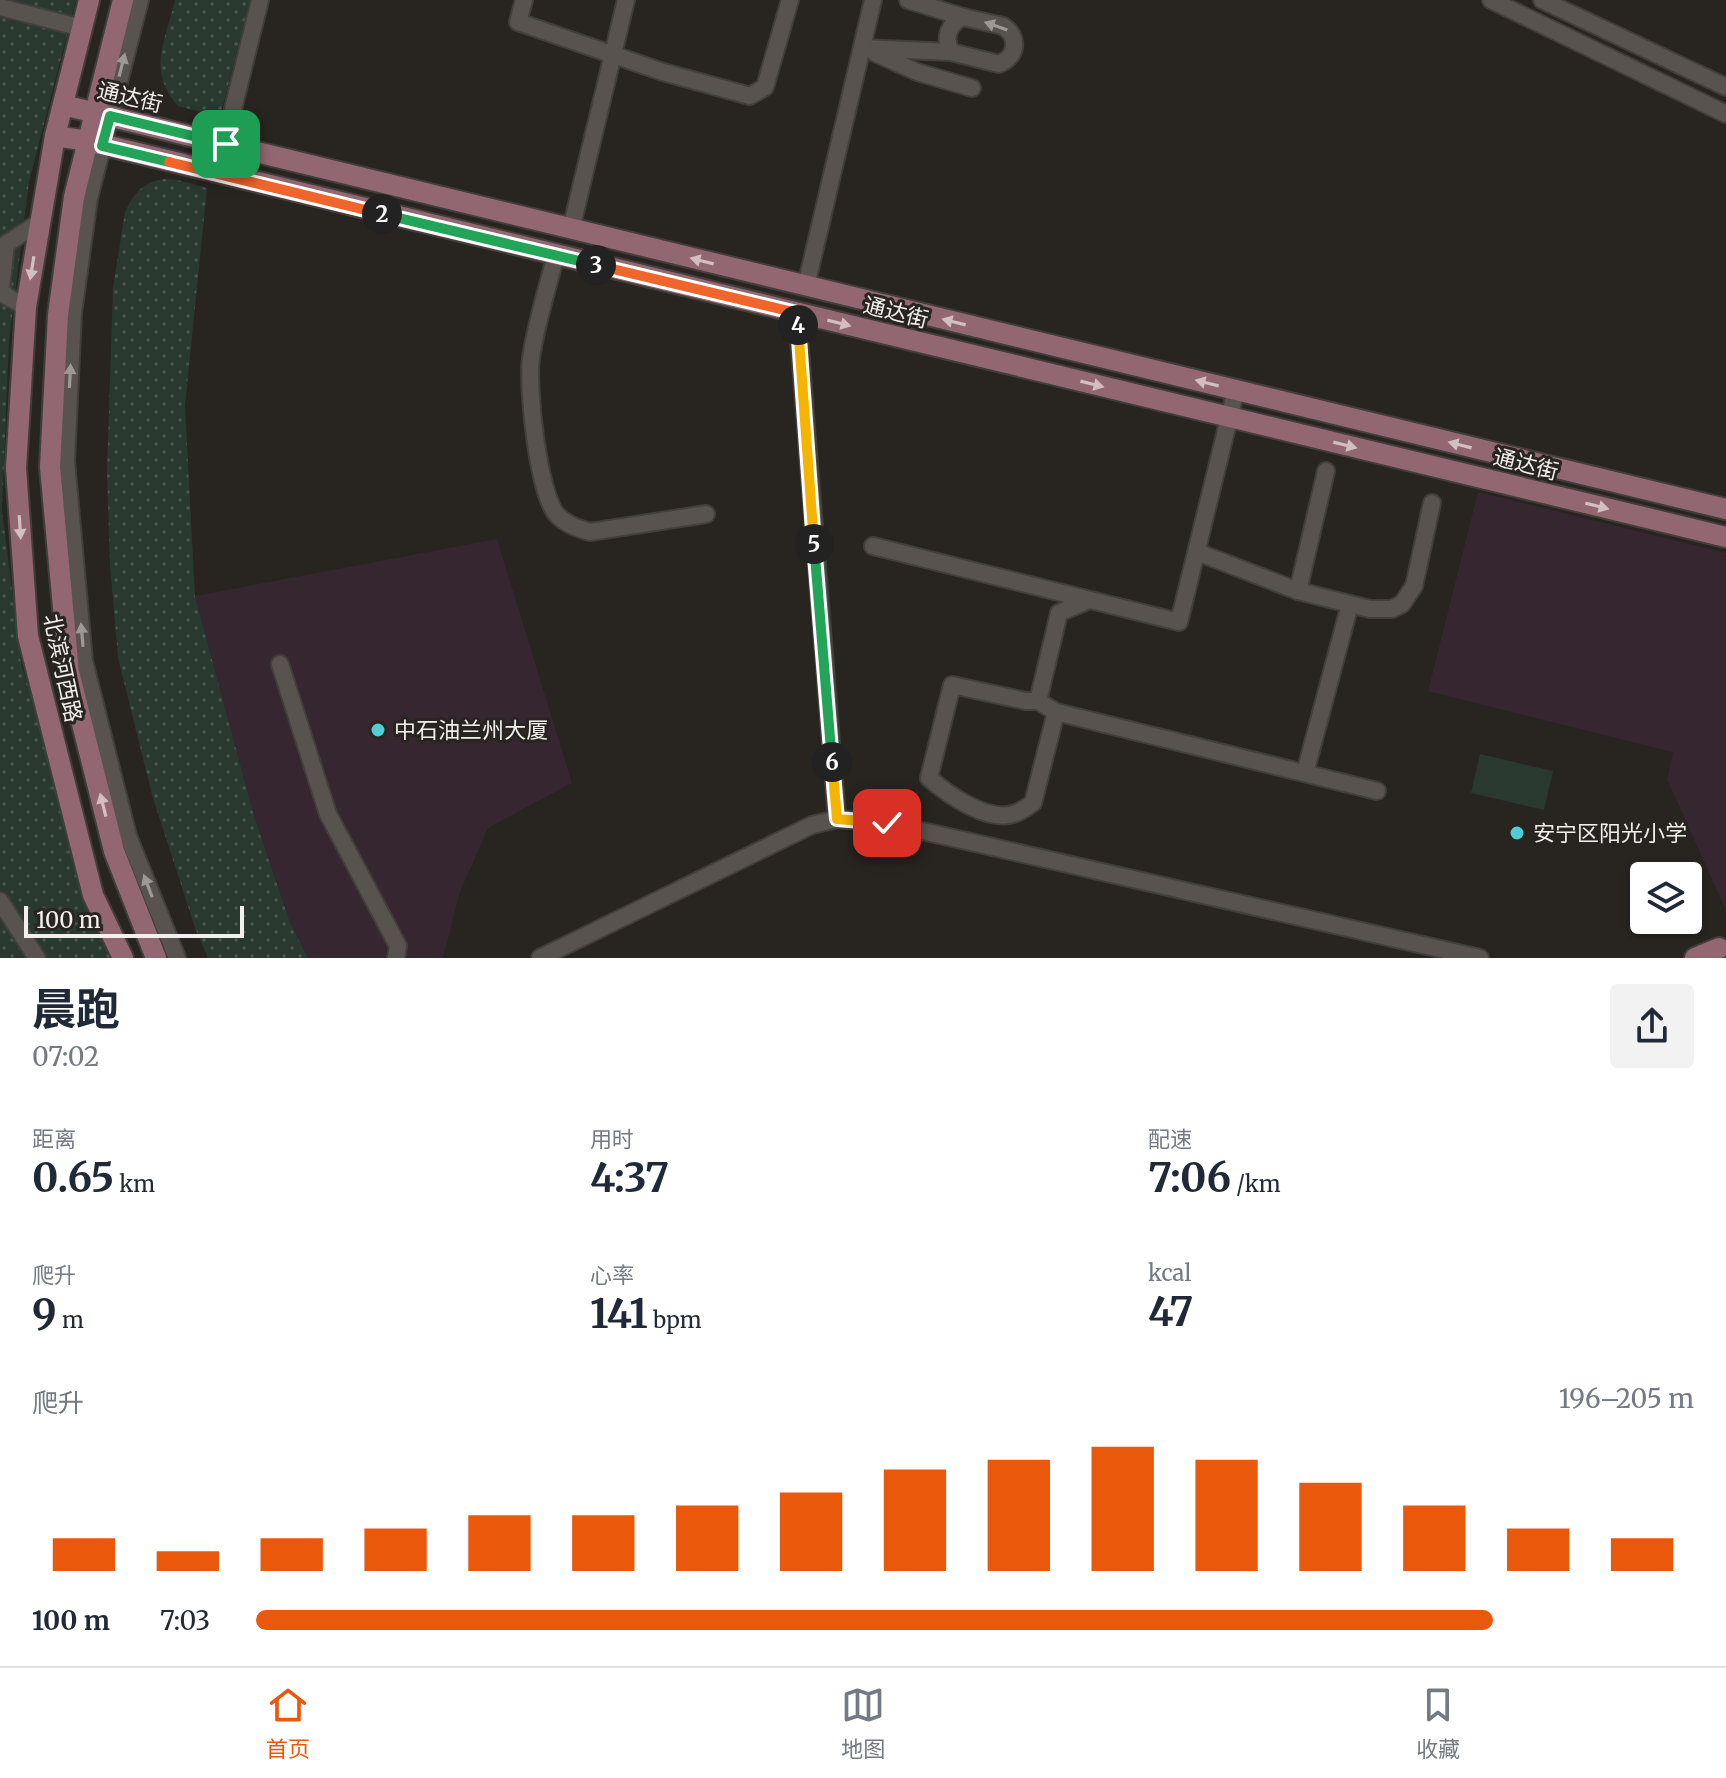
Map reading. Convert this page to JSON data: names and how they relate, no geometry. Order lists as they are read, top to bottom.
{
  "streets": {
    "main road": ["通达街", "北滨河西路"]
  },
  "crossings": [
    ["通达街", "北滨河西路"]
  ],
  "places": ["中石油兰州大厦", "安宁区阳光小学"],
  "scale_bar": "100 m",
  "page": {
    "pins": [
      "2",
      "3",
      "4",
      "5",
      "6"
    ],
    "scale": "100 m",
    "heading": ["晨跑", "07:02"],
    "stats": [
      ["距离", "0.65 km"],
      ["用时", "4:37"],
      ["配速", "7:06 /km"],
      ["爬升", "9 m"],
      ["心率", "141 bpm"],
      ["kcal", "47"]
    ],
    "chart": ["爬升", "196–205 m"],
    "list": [
      {
        "name": "100 m",
        "note": "7:03"
      }
    ],
    "tabs": ["首页", "地图", "收藏"]
  }
}
